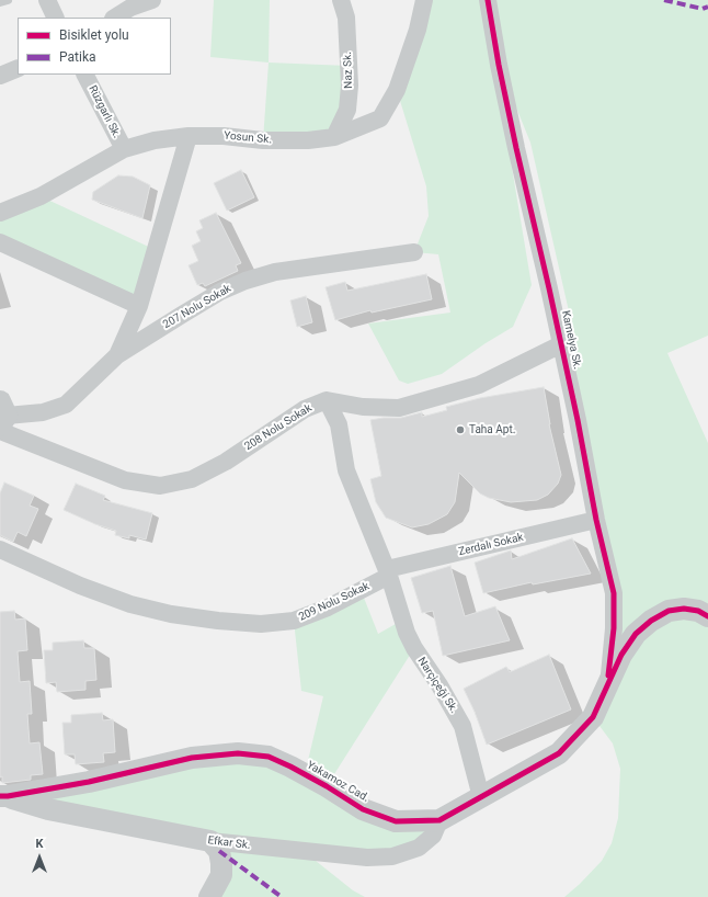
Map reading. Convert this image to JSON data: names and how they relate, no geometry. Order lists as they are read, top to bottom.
{
  "streets": {
    "street": [
      "Naz Sk.",
      "Rüzgarlı Sk.",
      "Yosun Sk.",
      "207 Nolu Sokak",
      "Kamelya Sk.",
      "208 Nolu Sokak",
      "Zerdalı Sokak",
      "209 Nolu Sokak",
      "Narçiçeği Sk.",
      "Yakamoz Cad.",
      "Efkar Sk."
    ]
  },
  "crossings": [
    ["Naz Sk.", "Yosun Sk."],
    ["Rüzgarlı Sk.", "Yosun Sk."],
    ["207 Nolu Sokak", "208 Nolu Sokak"],
    ["Kamelya Sk.", "Zerdalı Sokak"],
    ["Kamelya Sk.", "Yakamoz Cad."],
    ["Zerdalı Sokak", "209 Nolu Sokak"],
    ["Zerdalı Sokak", "Narçiçeği Sk."],
    ["209 Nolu Sokak", "Narçiçeği Sk."],
    ["Narçiçeği Sk.", "Yakamoz Cad."],
    ["Yakamoz Cad.", "Efkar Sk."]
  ],
  "places": ["Taha Apt."],
  "legend": ["Bisiklet yolu", "Patika"],
  "north": "top"
}
